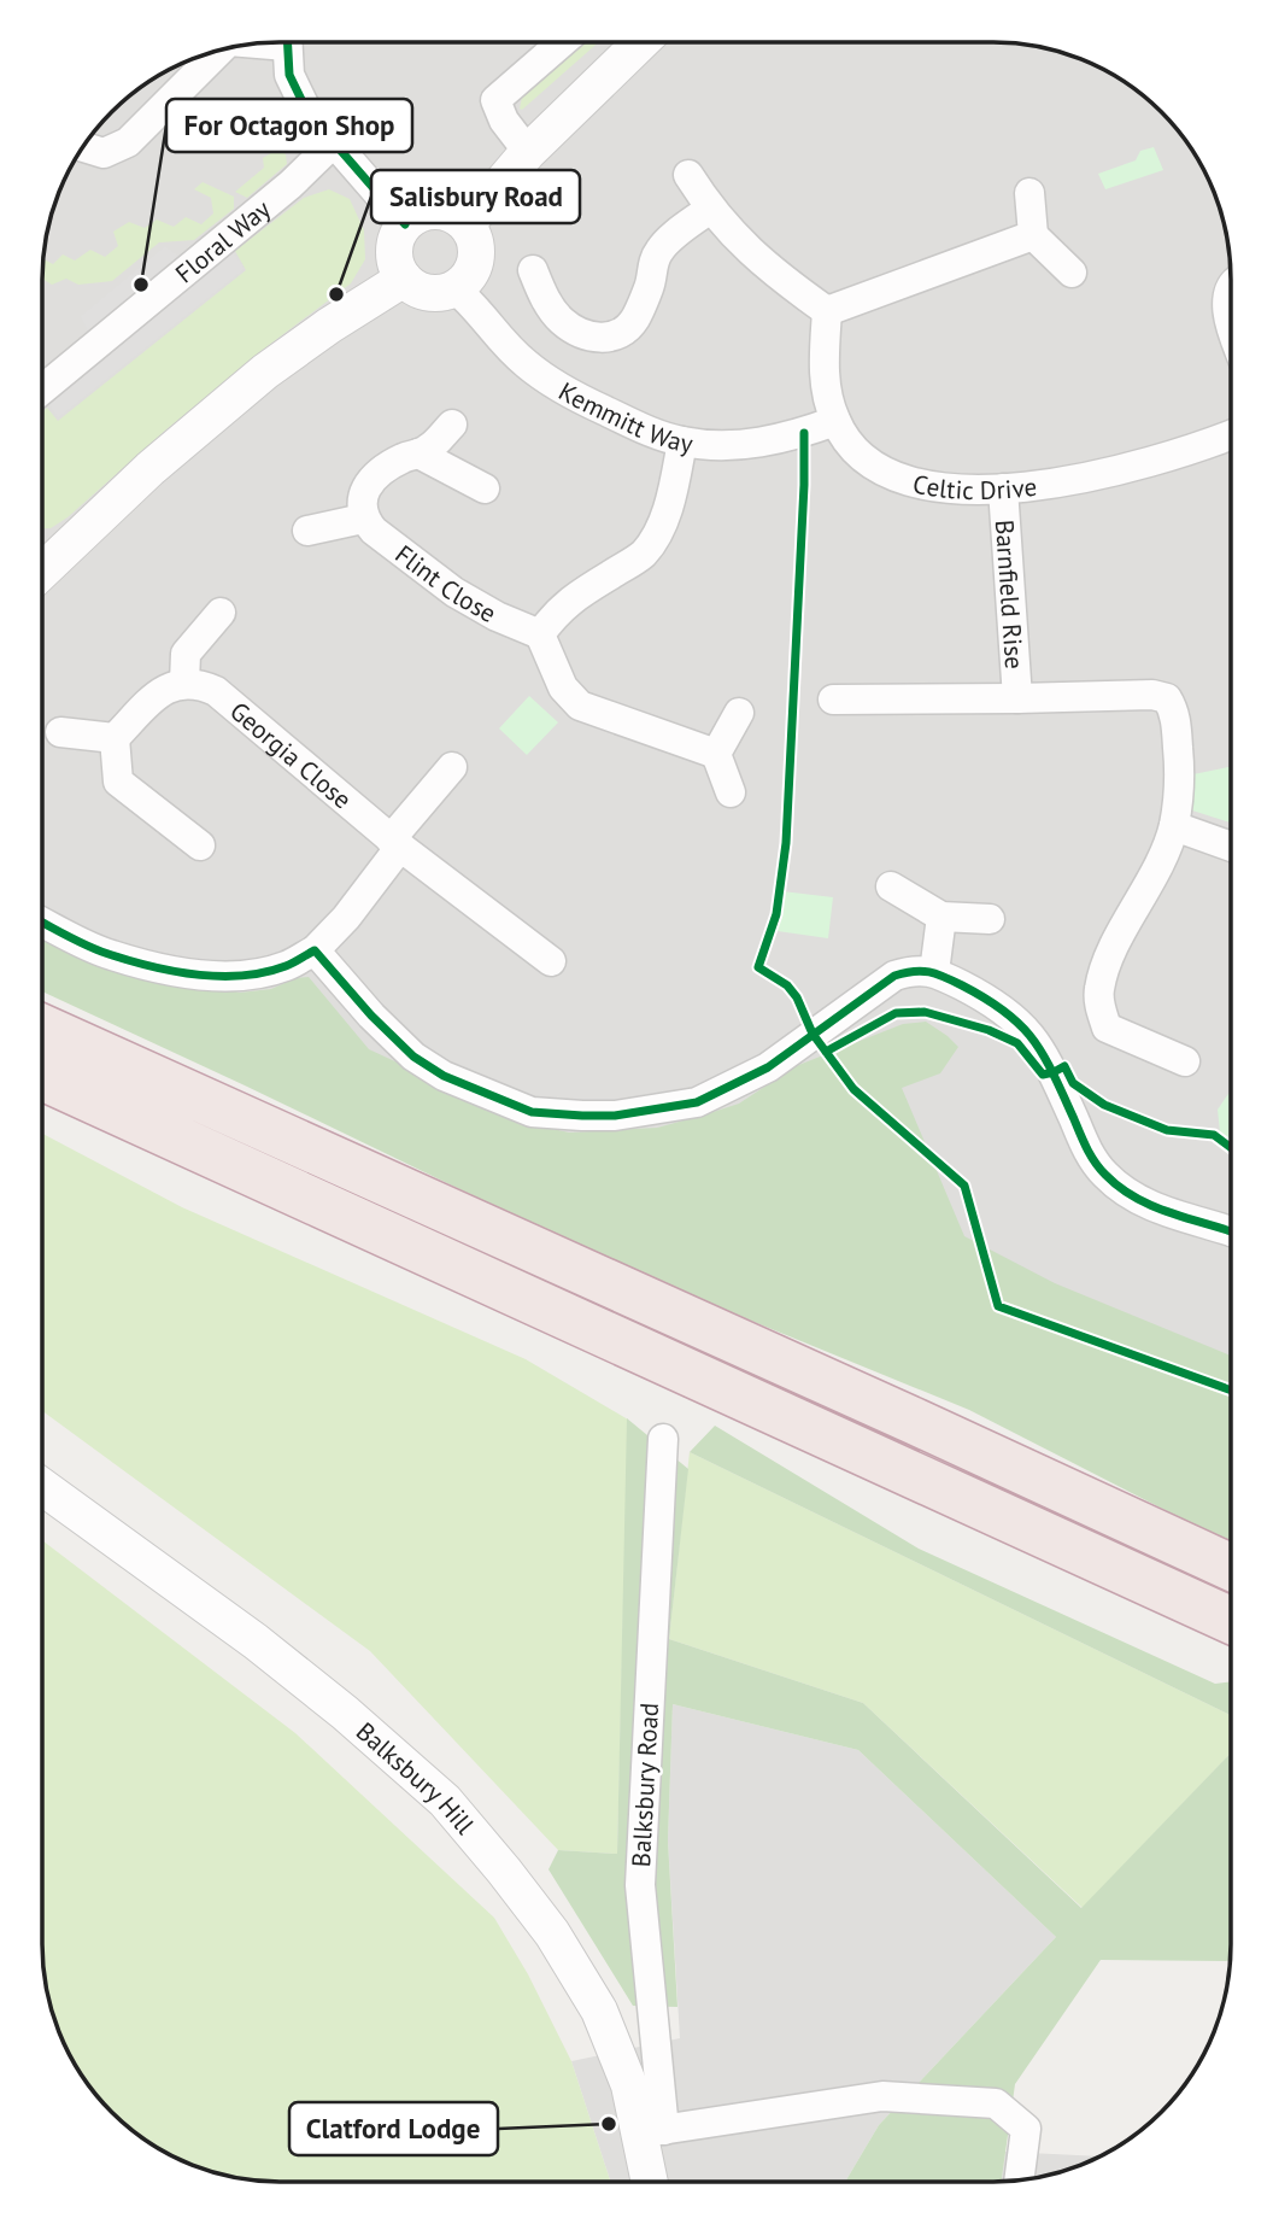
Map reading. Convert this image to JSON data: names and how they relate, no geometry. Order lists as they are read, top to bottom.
{
  "streets": {
    "street": [
      "Floral Way",
      "Kemmitt Way",
      "Celtic Drive",
      "Flint Close",
      "Barnfield Rise",
      "Georgia Close",
      "Balksbury Hill",
      "Balksbury Road"
    ]
  },
  "crossings": [
    ["Kemmitt Way", "Celtic Drive"],
    ["Celtic Drive", "Barnfield Rise"],
    ["Balksbury Hill", "Balksbury Road"]
  ],
  "places": ["For Octagon Shop", "Salisbury Road", "Clatford Lodge"]
}
